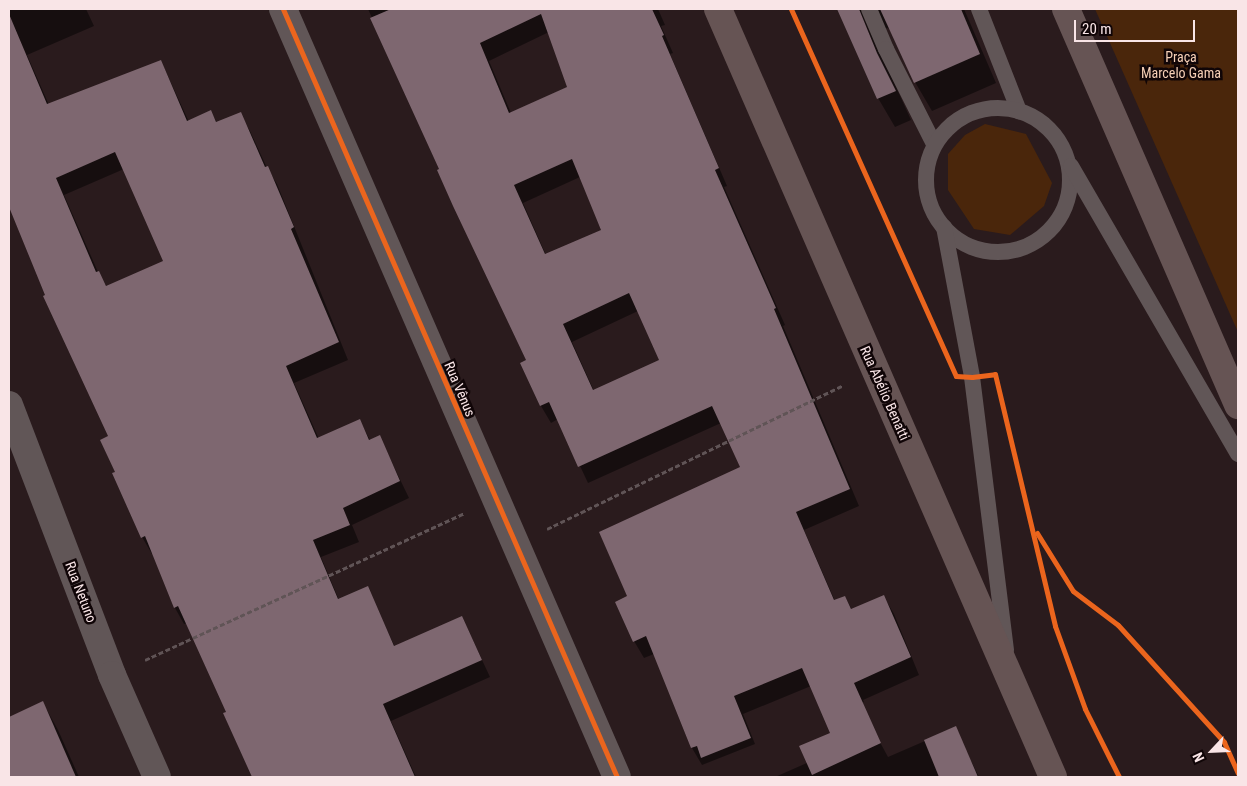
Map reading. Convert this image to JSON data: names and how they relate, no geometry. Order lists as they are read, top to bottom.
{
  "streets": {
    "main road": ["Rua Abélio Benatti"],
    "street": ["Rua Vênus", "Rua Netuno"]
  },
  "parks": ["Praça Marcelo Gama"],
  "scale_bar": "20 m",
  "north": "bottom left"
}
